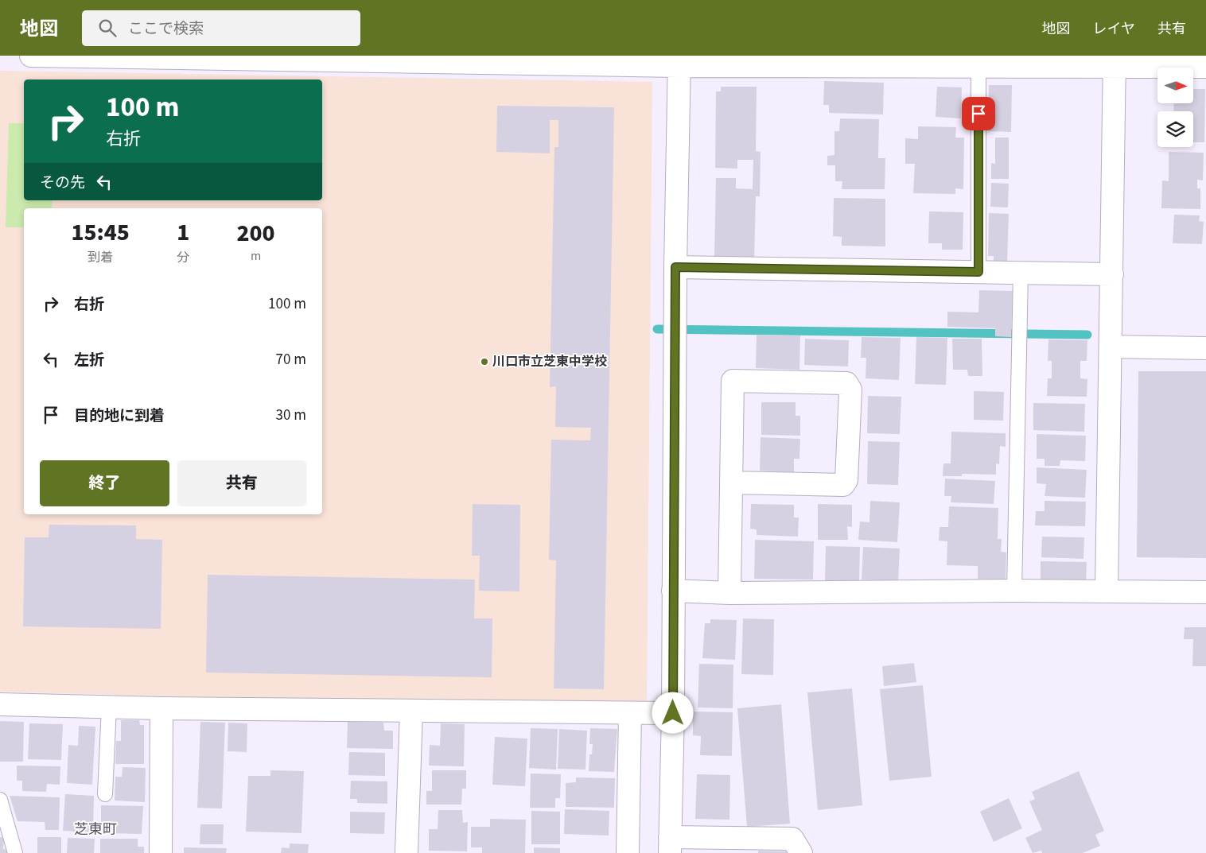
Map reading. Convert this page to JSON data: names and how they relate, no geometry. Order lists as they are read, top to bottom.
{
  "districts": ["芝東町"],
  "places": ["川口市立芝東中学校"],
  "north": "right",
  "page": {
    "header": "地図",
    "search": "ここで検索",
    "nav": ["地図", "レイヤ", "共有"],
    "turn": ["100 m", "右折"],
    "then": "その先",
    "eta": [
      "15:45",
      "到着",
      "1",
      "分",
      "200",
      "m"
    ],
    "list": [
      {
        "name": "右折",
        "value": "100 m"
      },
      {
        "name": "左折",
        "value": "70 m"
      },
      {
        "name": "目的地に到着",
        "value": "30 m"
      }
    ],
    "buttons": ["終了", "共有"]
  }
}
